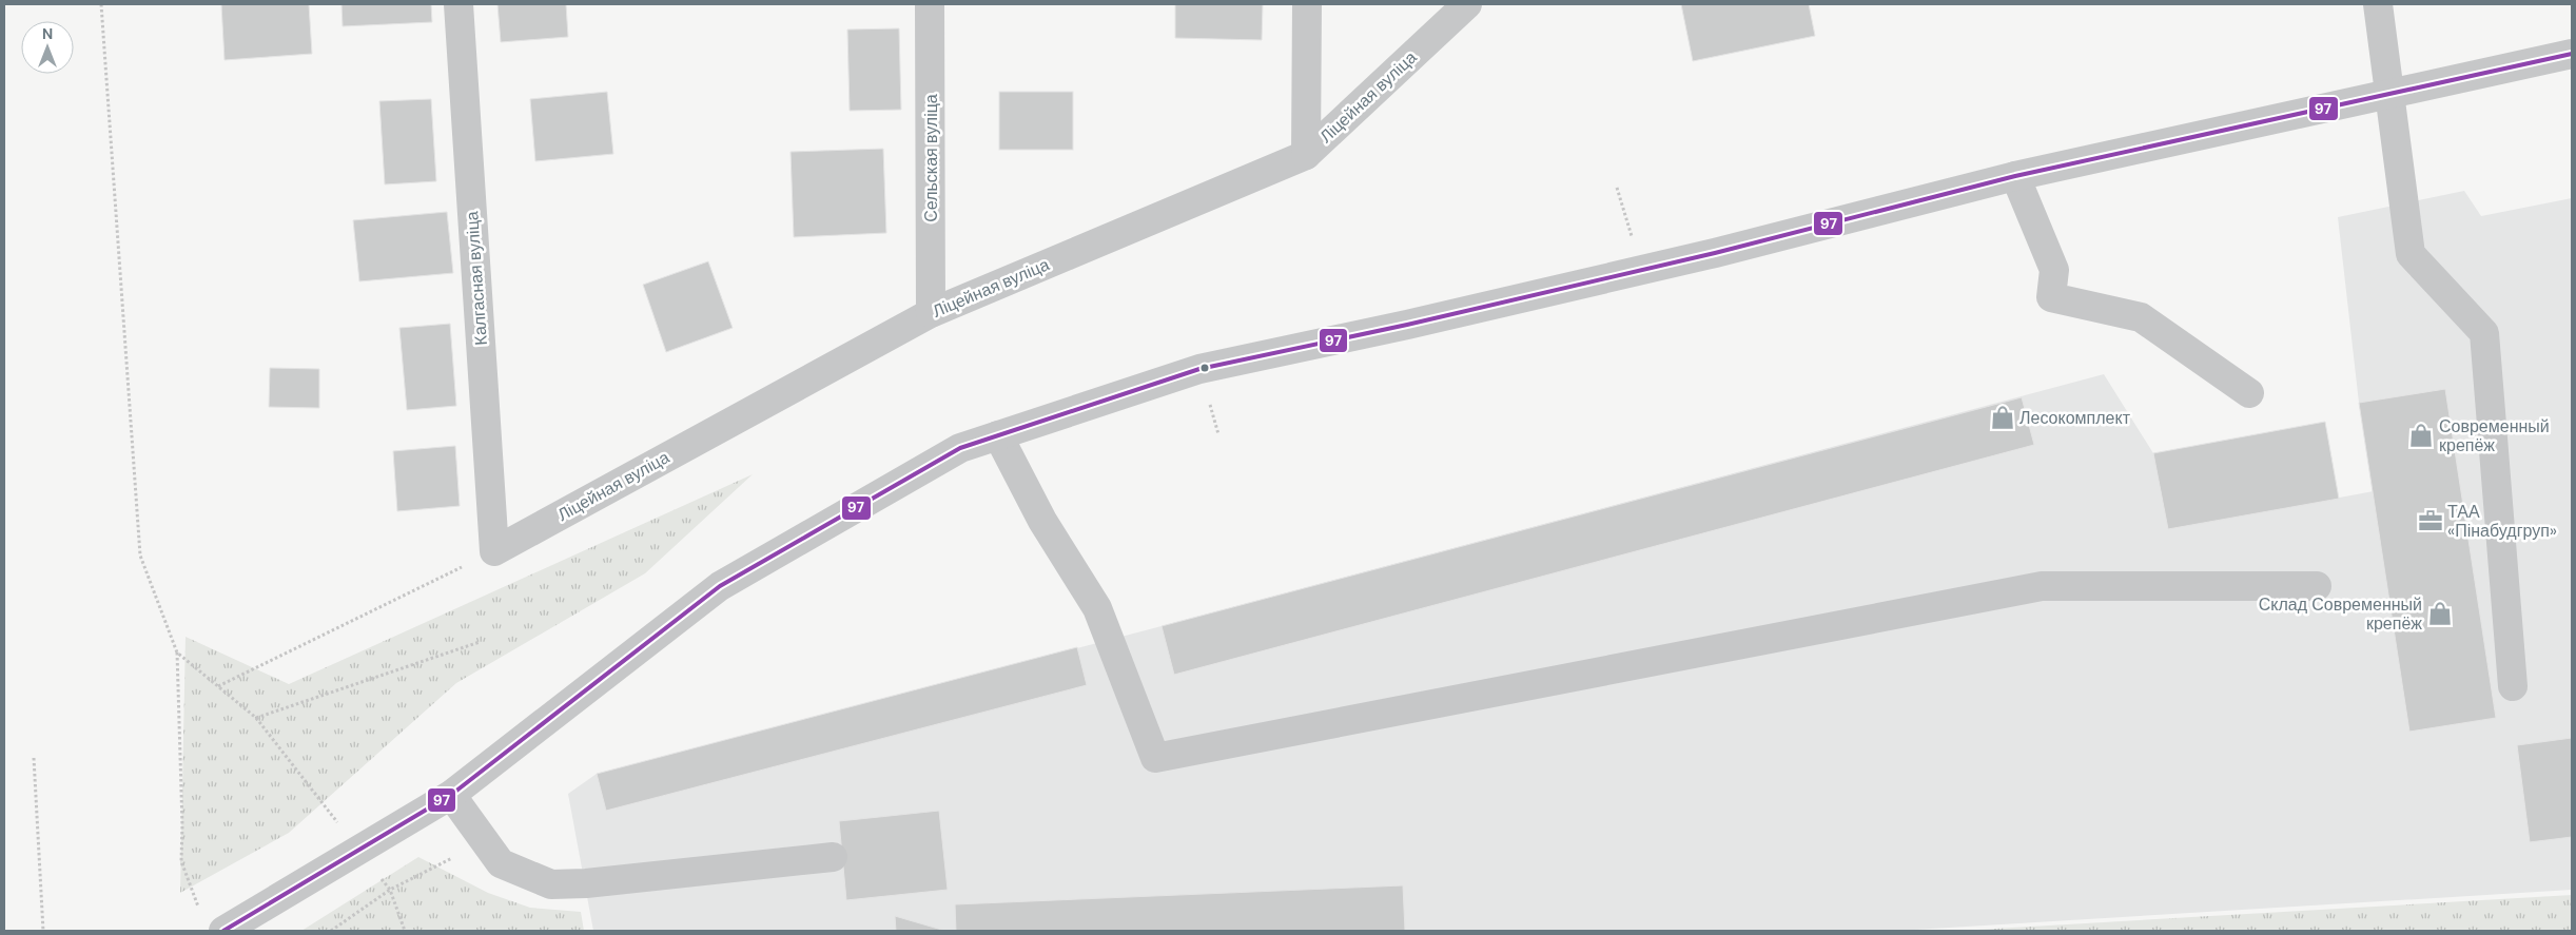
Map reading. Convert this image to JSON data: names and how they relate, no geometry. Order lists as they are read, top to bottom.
{
  "streets": {
    "street": ["Ліцейная вуліца", "Сельская вуліца", "Калгасная вуліца"]
  },
  "crossings": [
    ["Ліцейная вуліца", "Сельская вуліца"],
    ["Ліцейная вуліца", "Калгасная вуліца"]
  ],
  "places": {
    "shop": ["Лесокомплект", "Современный крепёж", "Склад Современный крепёж"],
    "office": ["ТАА «Пінабудгруп»"]
  },
  "lines": ["transit line 97"],
  "north": "top"
}
